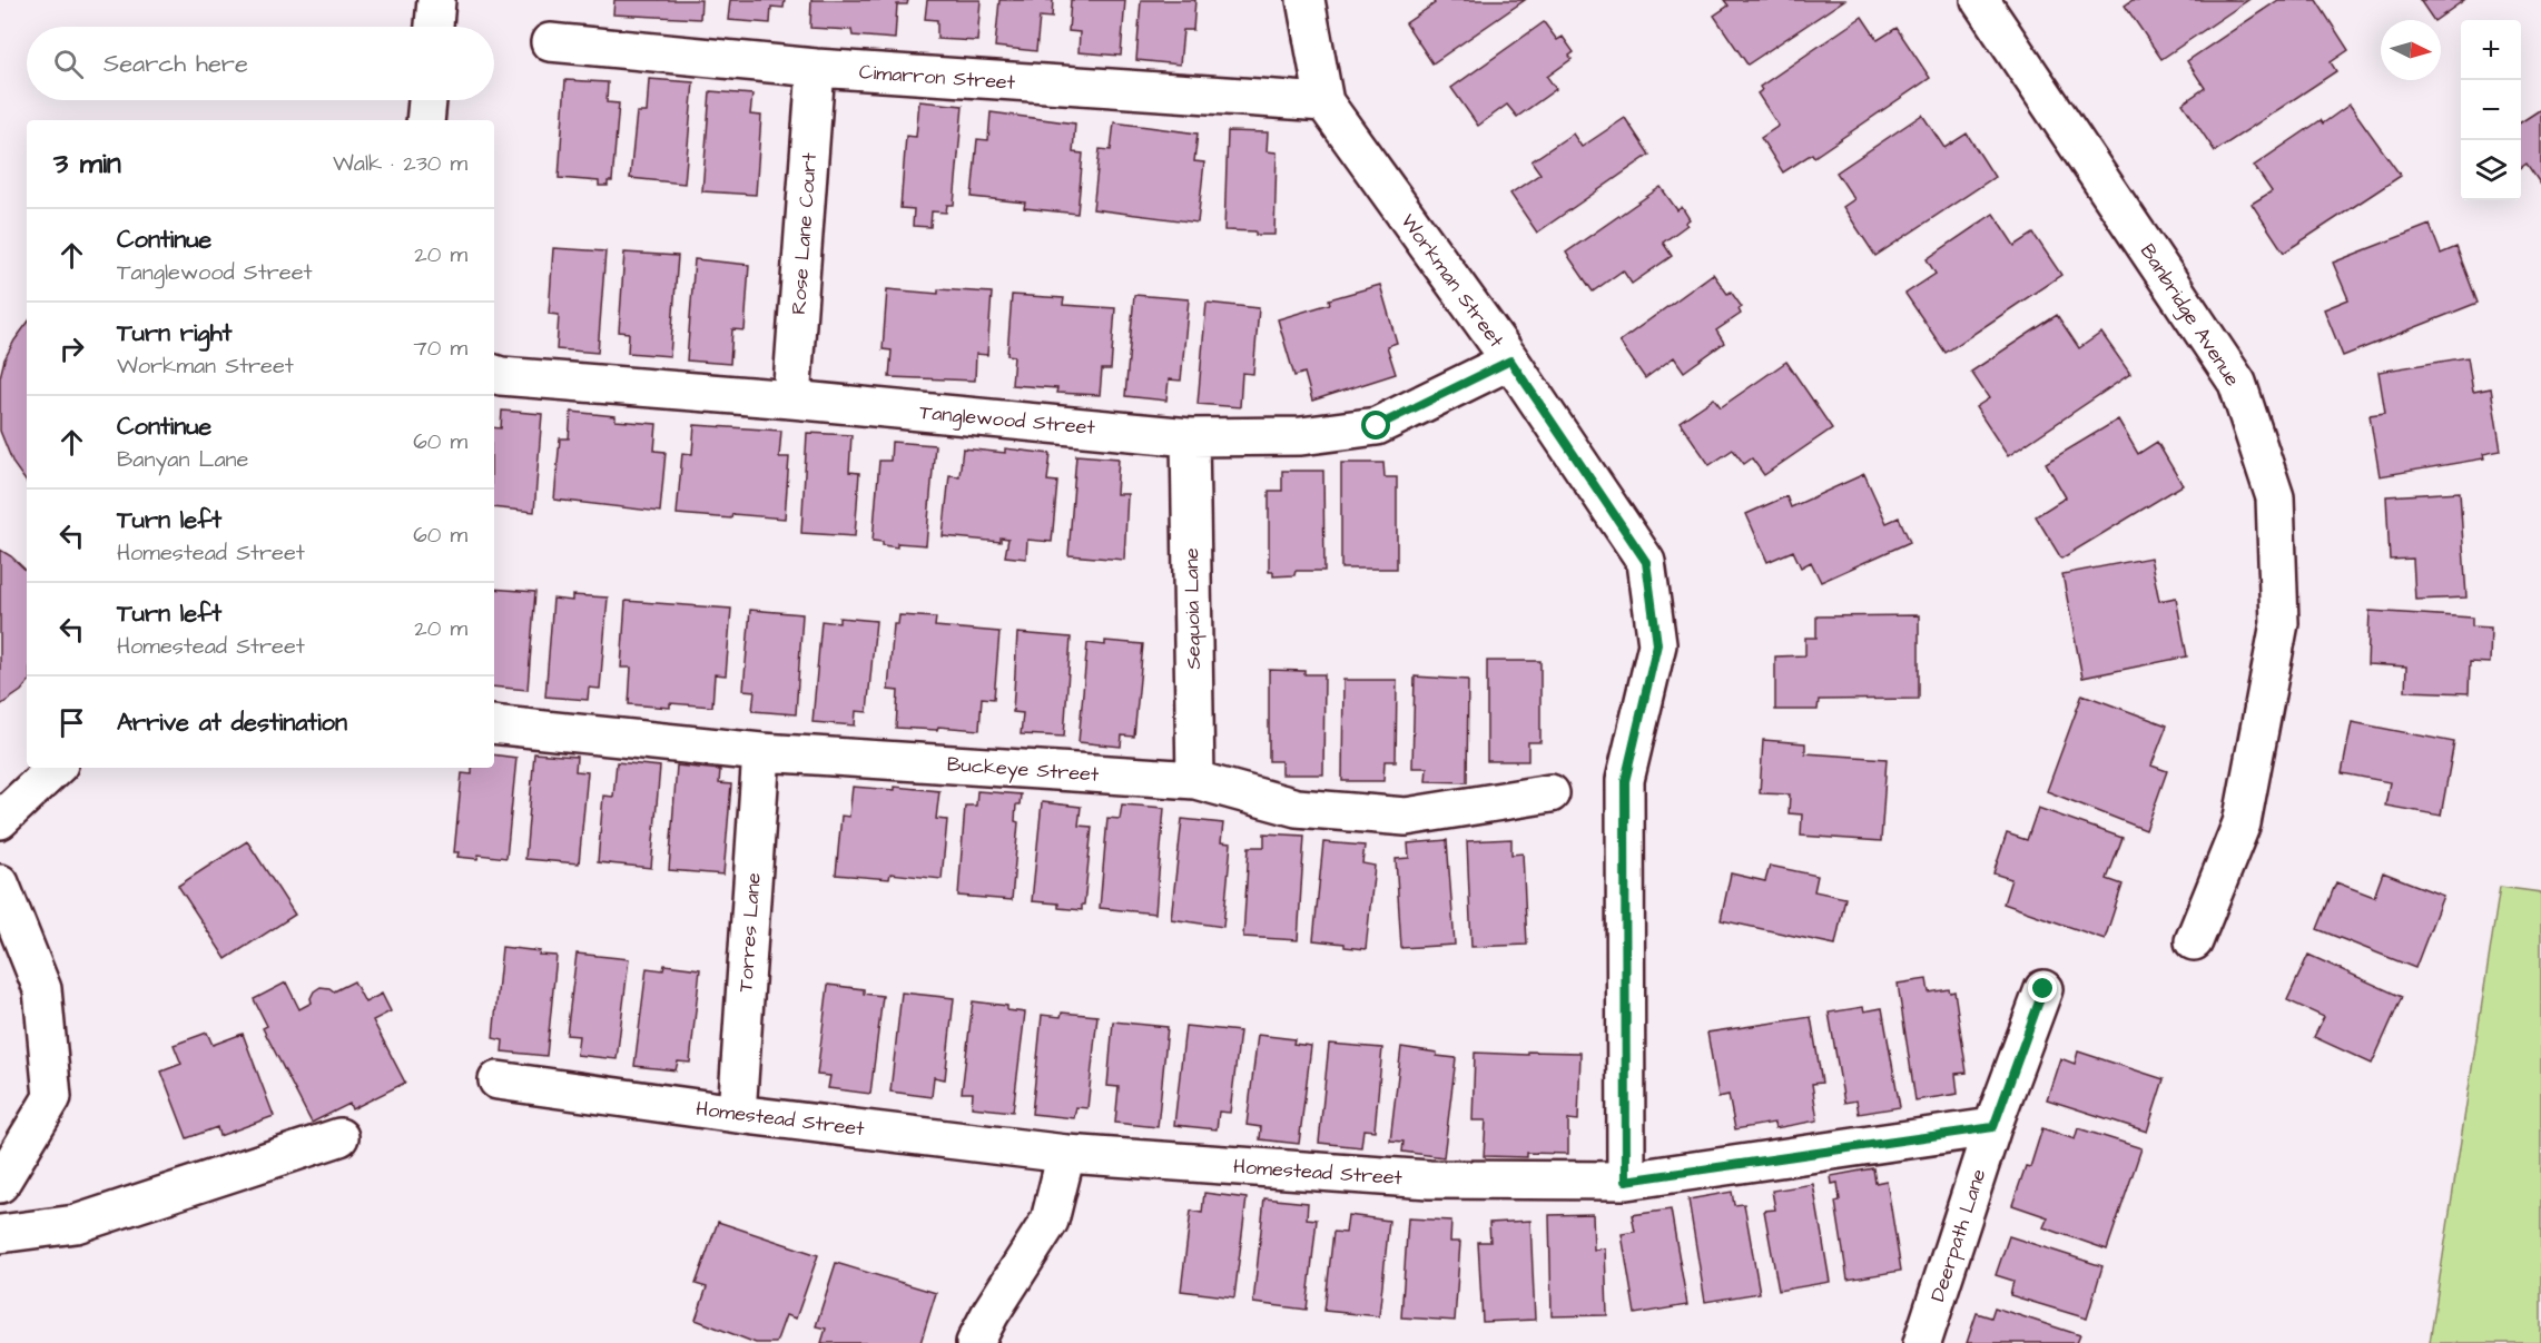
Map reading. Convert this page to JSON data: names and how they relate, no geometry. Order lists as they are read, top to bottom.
{
  "streets": {
    "street": [
      "Cimarron Street",
      "Rose Lane Court",
      "Workman Street",
      "Banbridge Avenue",
      "Tanglewood Street",
      "Sequoia Lane",
      "Buckeye Street",
      "Torres Lane",
      "Homestead Street",
      "Deerpath Lane"
    ]
  },
  "crossings": [
    ["Cimarron Street", "Rose Lane Court"],
    ["Cimarron Street", "Workman Street"],
    ["Rose Lane Court", "Tanglewood Street"],
    ["Workman Street", "Tanglewood Street"],
    ["Workman Street", "Homestead Street"],
    ["Tanglewood Street", "Sequoia Lane"],
    ["Sequoia Lane", "Buckeye Street"],
    ["Buckeye Street", "Torres Lane"],
    ["Torres Lane", "Homestead Street"],
    ["Homestead Street", "Deerpath Lane"]
  ],
  "north": "right",
  "page": {
    "map_buttons": ["+", "−"],
    "search": "Search here",
    "heading": ["3 min", "Walk · 230 m"],
    "list": [
      ["Continue", "Tanglewood Street", "20 m"],
      ["Turn right", "Workman Street", "70 m"],
      ["Continue", "Banyan Lane", "60 m"],
      ["Turn left", "Homestead Street", "60 m"],
      ["Turn left", "Homestead Street", "20 m"],
      "Arrive at destination"
    ]
  }
}
